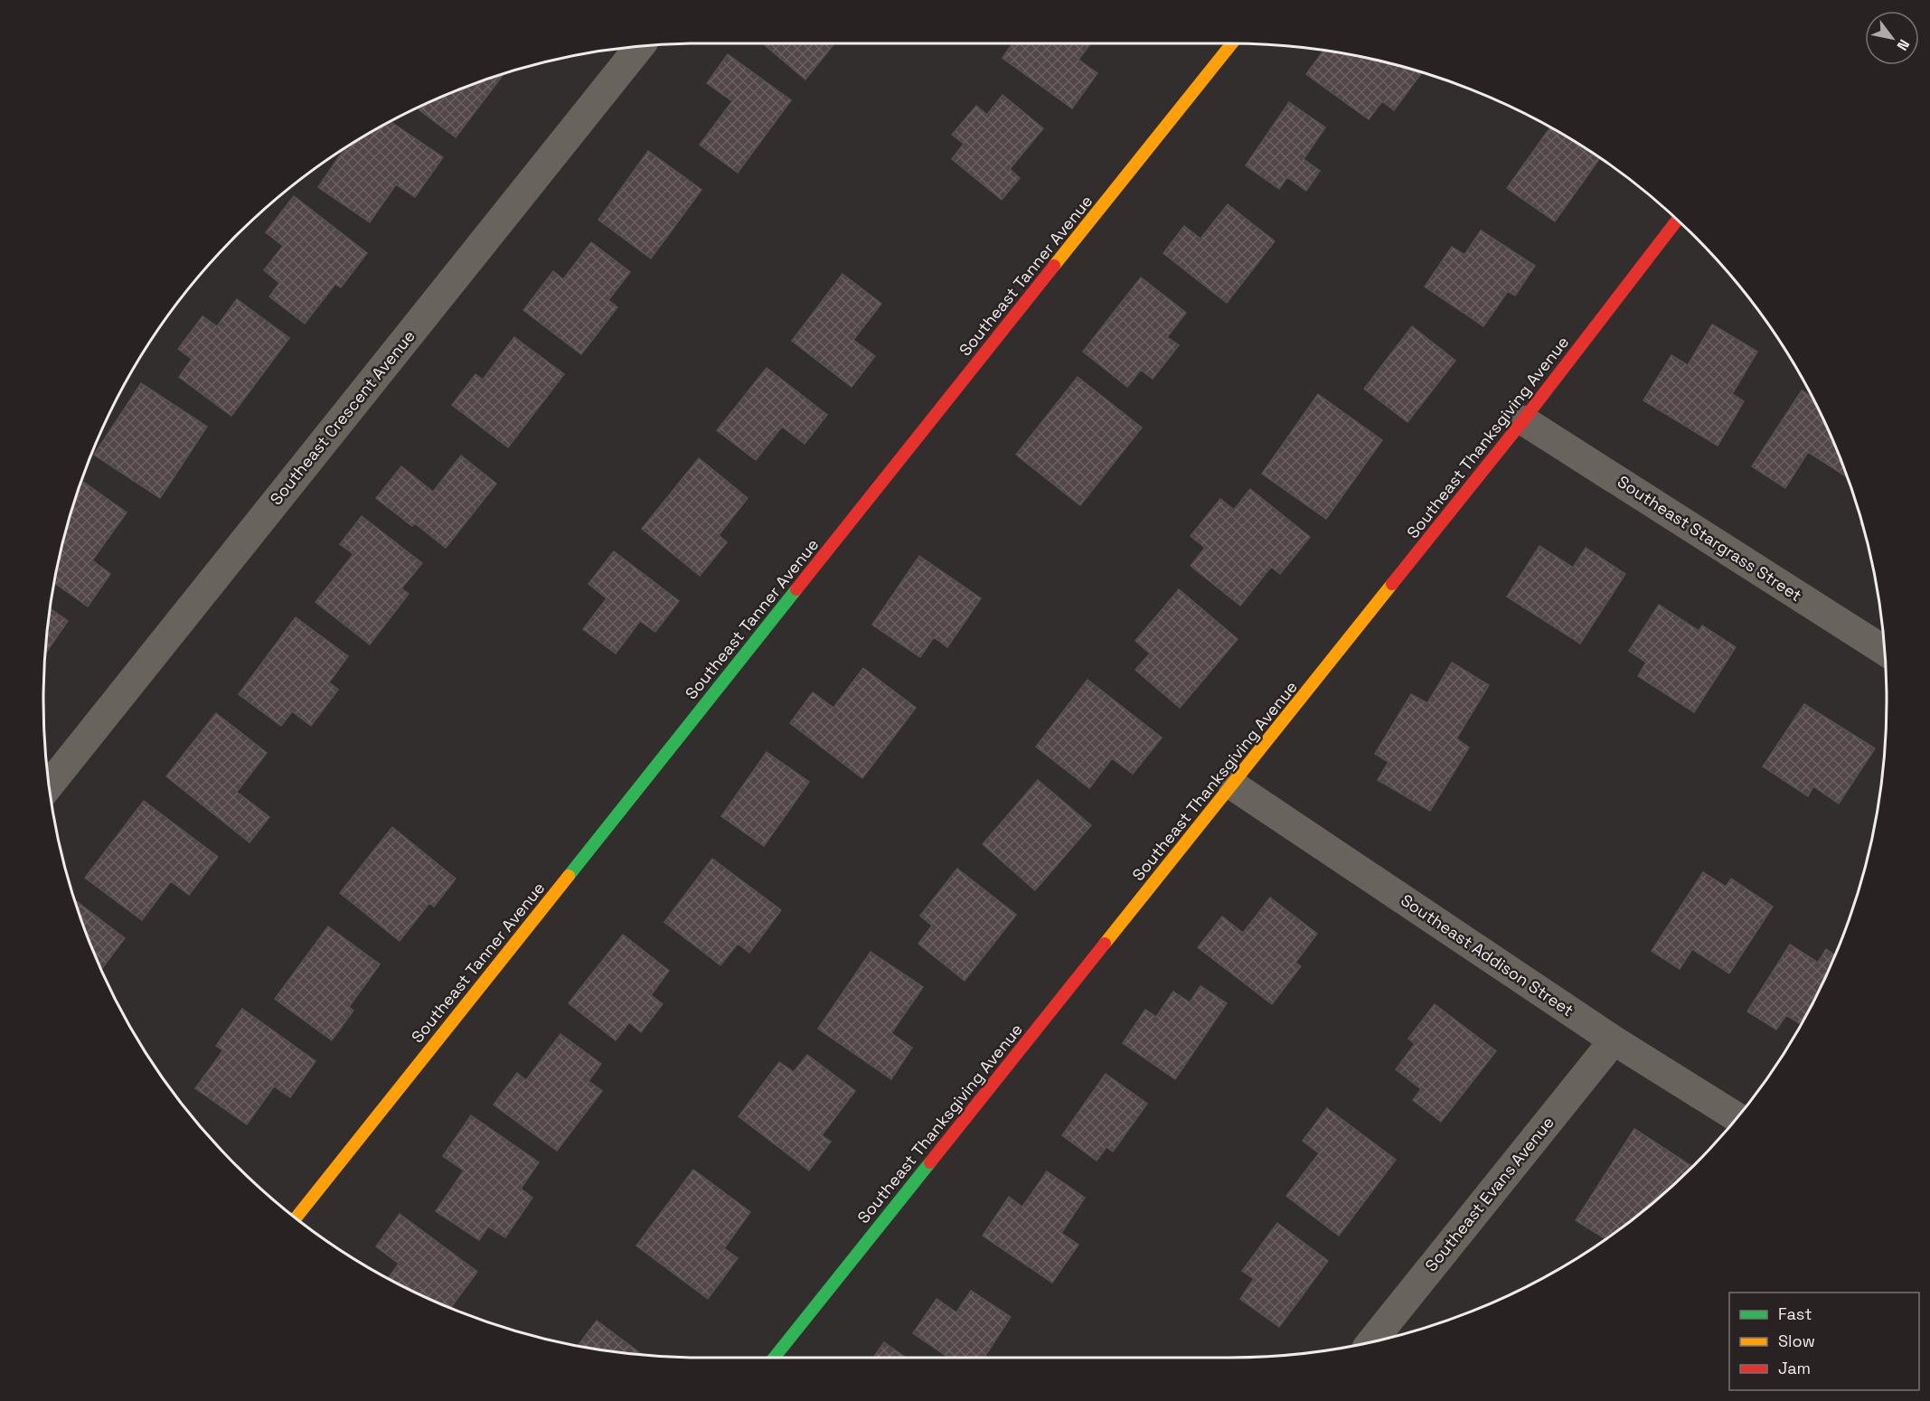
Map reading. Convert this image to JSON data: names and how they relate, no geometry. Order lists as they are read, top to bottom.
{
  "streets": {
    "street": [
      "Southeast Tanner Avenue",
      "Southeast Crescent Avenue",
      "Southeast Thanksgiving Avenue",
      "Southeast Stargrass Street",
      "Southeast Addison Street",
      "Southeast Evans Avenue"
    ]
  },
  "crossings": [
    ["Southeast Thanksgiving Avenue", "Southeast Stargrass Street"],
    ["Southeast Thanksgiving Avenue", "Southeast Addison Street"],
    ["Southeast Addison Street", "Southeast Evans Avenue"]
  ],
  "legend": ["Fast", "Slow", "Jam"],
  "north": "bottom right"
}
